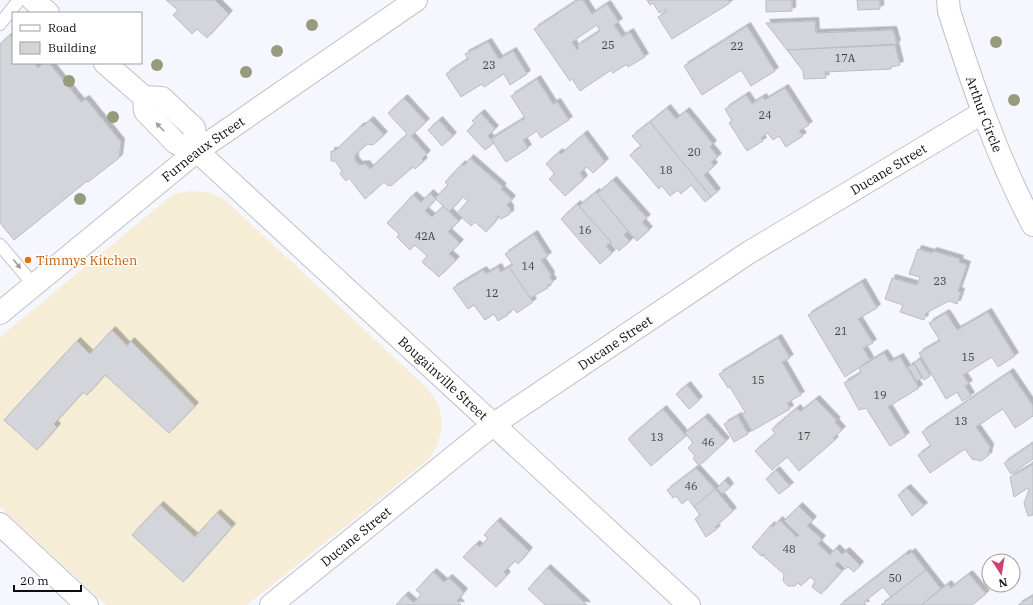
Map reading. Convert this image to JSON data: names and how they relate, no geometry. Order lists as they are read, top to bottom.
{
  "streets": {
    "street": [
      "Arthur Circle",
      "Furneaux Street",
      "Ducane Street",
      "Bougainville Street"
    ]
  },
  "crossings": [
    ["Arthur Circle", "Ducane Street"],
    ["Furneaux Street", "Bougainville Street"],
    ["Ducane Street", "Bougainville Street"]
  ],
  "places": ["Timmys Kitchen"],
  "house_numbers": [
    "25",
    "22",
    "17A",
    "23",
    "24",
    "20",
    "18",
    "16",
    "42A",
    "14",
    "23",
    "12",
    "21",
    "15",
    "15",
    "19",
    "13",
    "17",
    "13",
    "46",
    "46",
    "48",
    "50"
  ],
  "legend": ["Road", "Building"],
  "scale_bar": "20 m",
  "north": "bottom"
}
